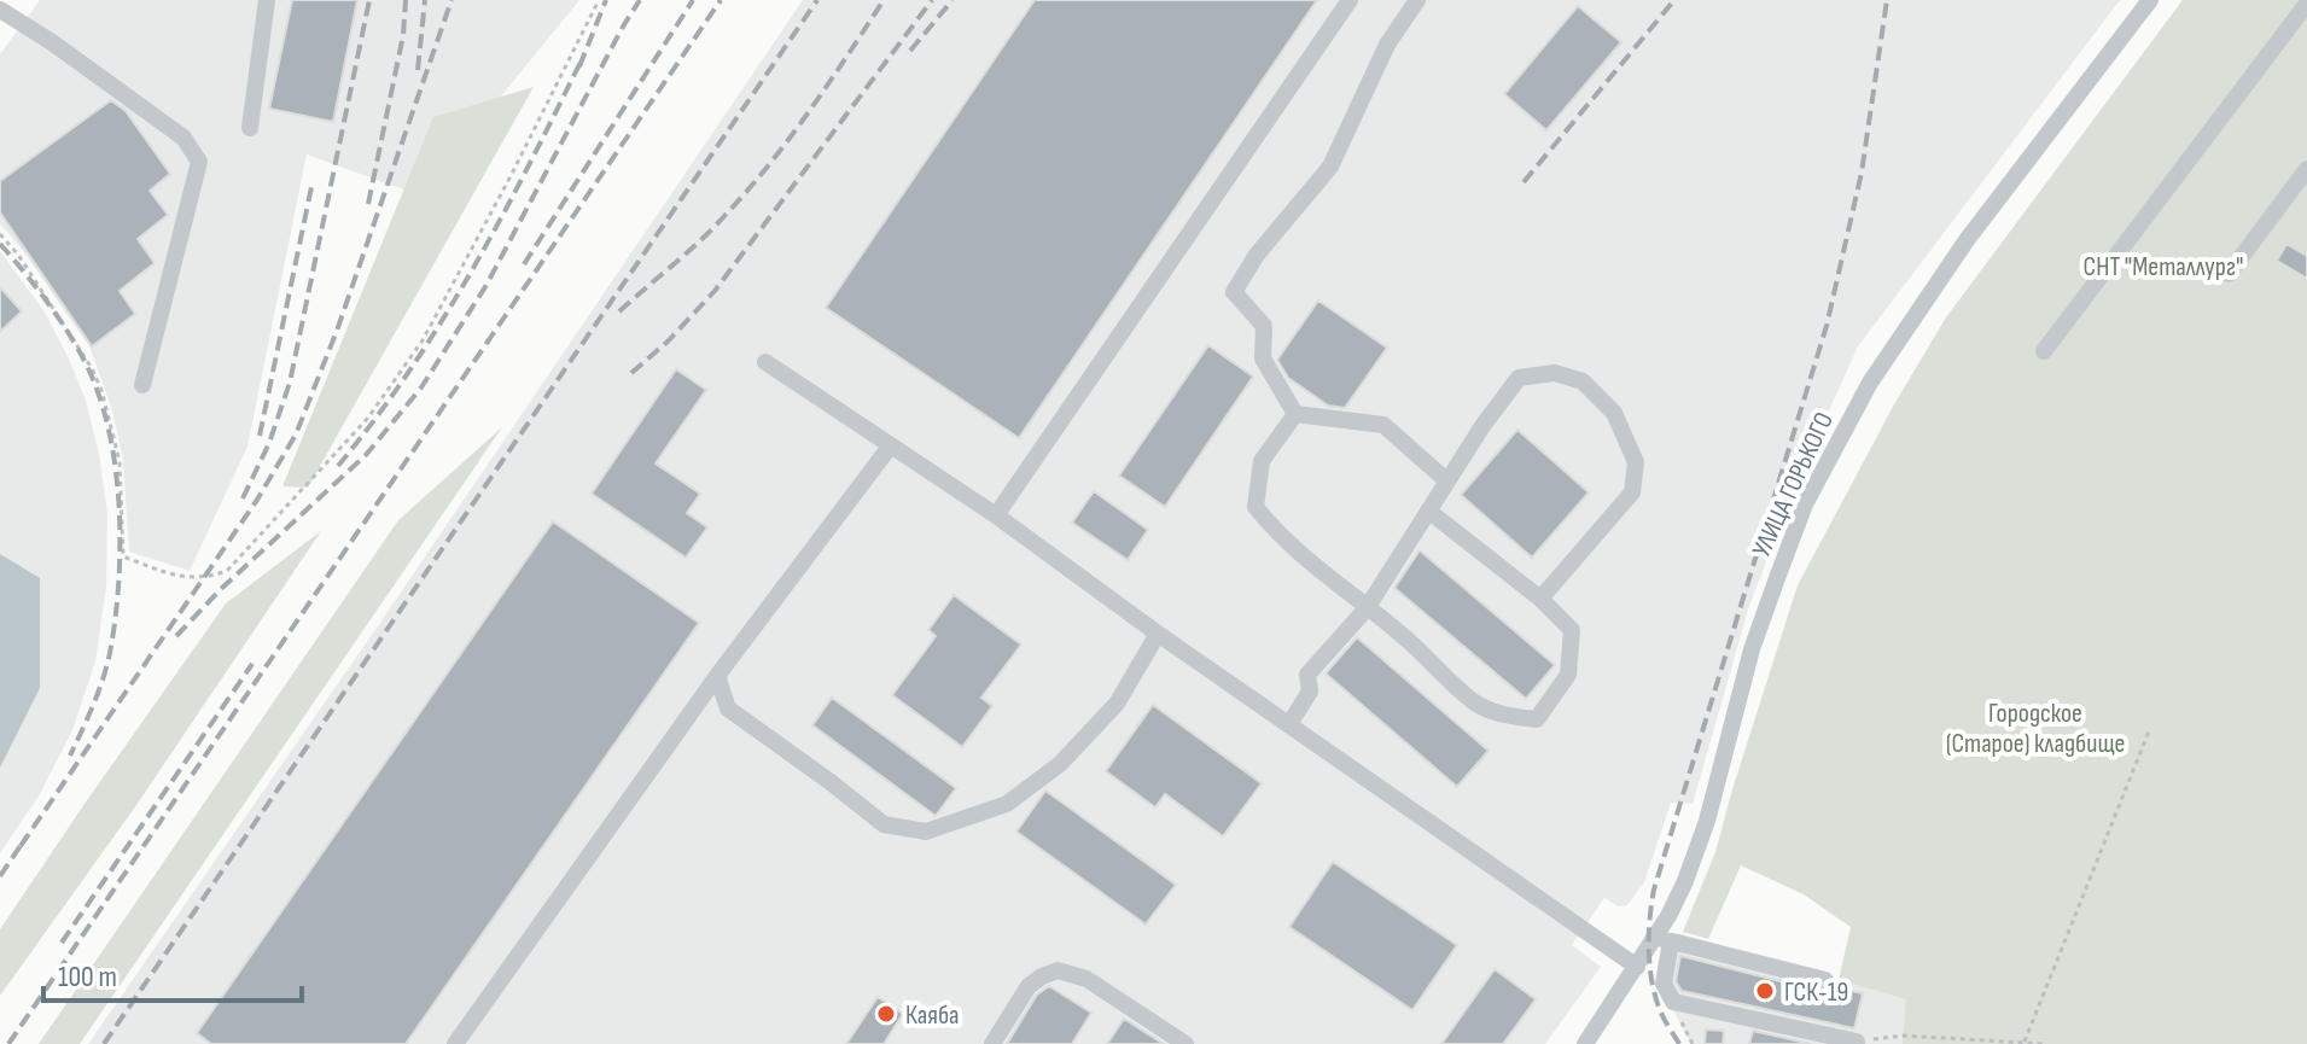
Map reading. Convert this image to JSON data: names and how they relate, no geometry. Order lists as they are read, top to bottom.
{
  "streets": {
    "street": ["УЛИЦА ГОРЬКОГО"]
  },
  "parks": ["СНТ \"Металлург\"", "Городское (Старое) кладбище"],
  "places": ["ГСК-19", "Каяба"],
  "scale_bar": "100 m"
}
